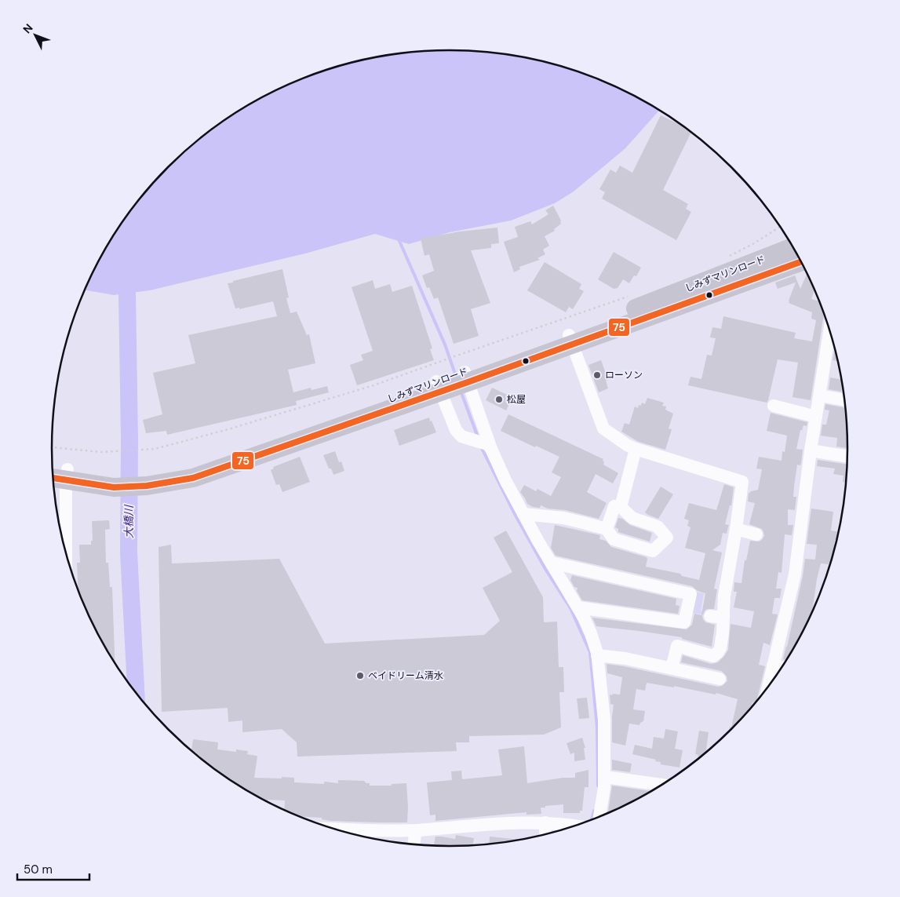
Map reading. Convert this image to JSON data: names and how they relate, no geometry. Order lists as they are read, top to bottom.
{
  "streets": {
    "highway": ["しみずマリンロード"]
  },
  "water": ["大橋川"],
  "places": ["ローソン", "松屋", "ベイドリーム清水"],
  "lines": ["transit line 75"],
  "scale_bar": "50 m",
  "north": "top left"
}
